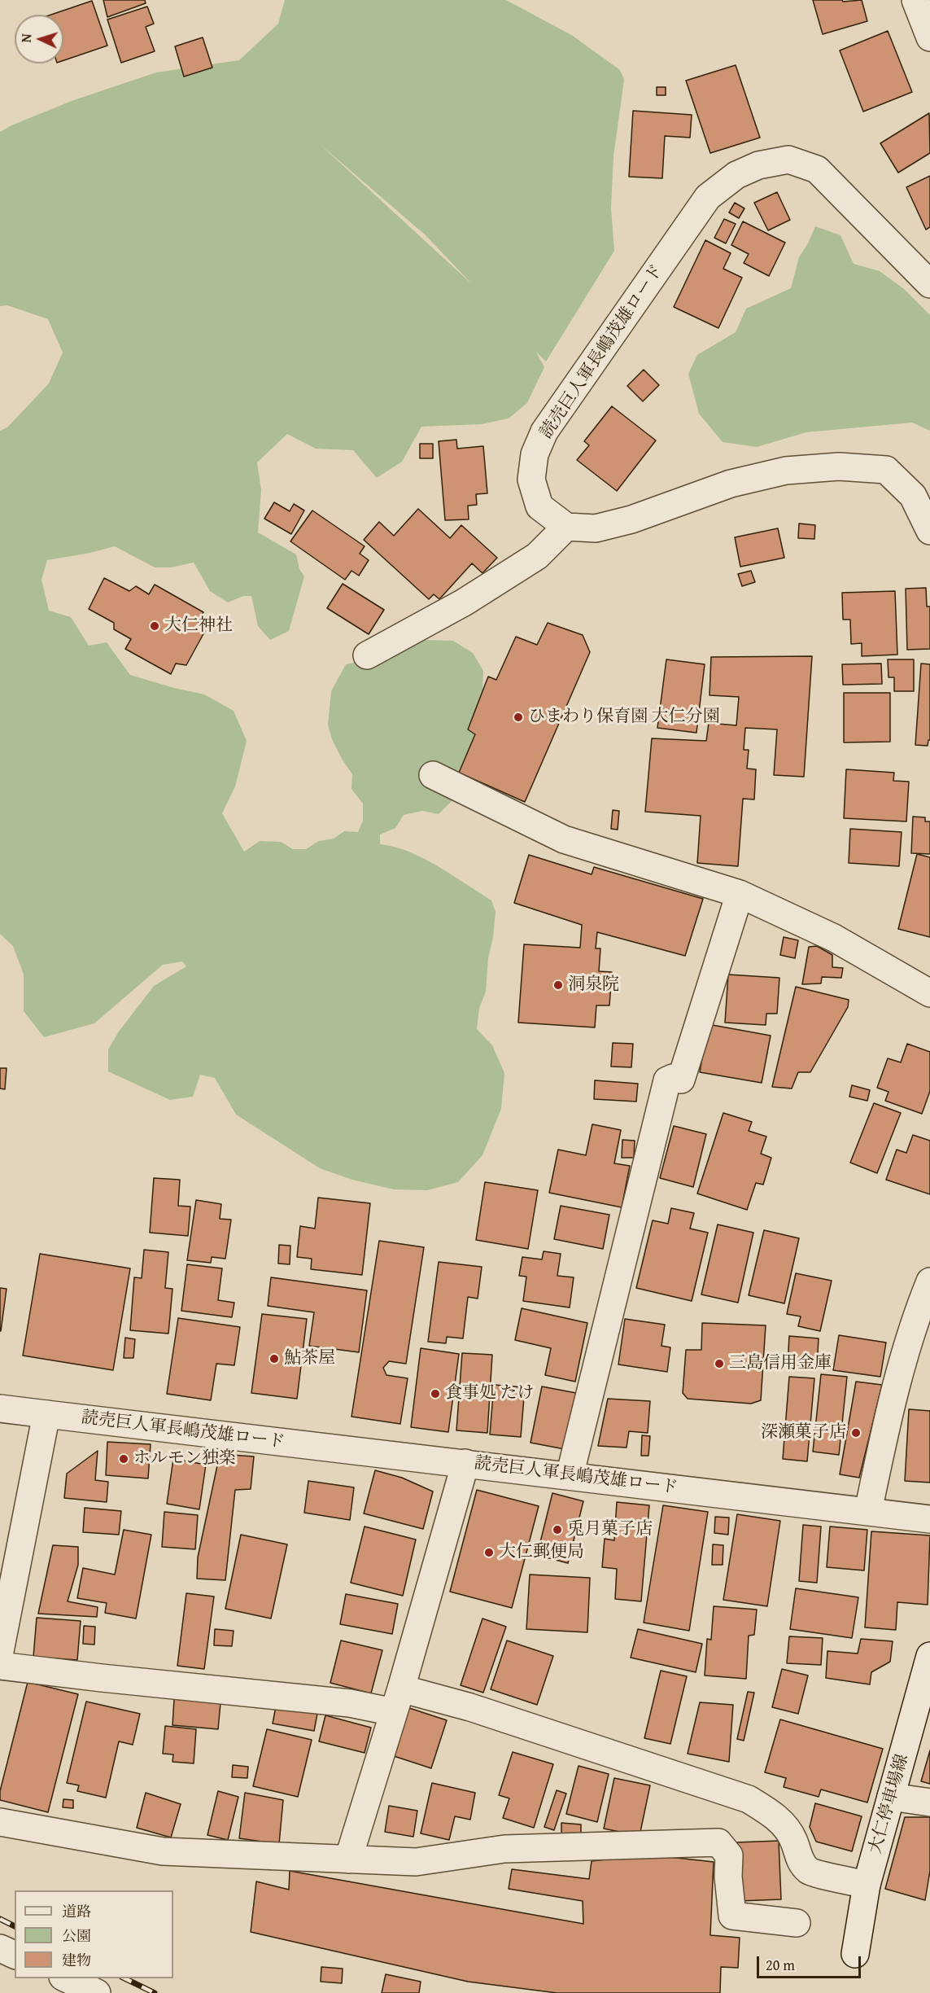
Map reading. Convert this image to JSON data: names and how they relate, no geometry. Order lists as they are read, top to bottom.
{
  "streets": {
    "street": ["読売巨人軍長嶋茂雄ロード", "大仁停車場線"]
  },
  "places": [
    "大仁神社",
    "ひまわり保育園 大仁分園",
    "洞泉院",
    "鮎茶屋",
    "三島信用金庫",
    "食事処 たけ",
    "深瀬菓子店",
    "ホルモン独楽",
    "兎月菓子店",
    "大仁郵便局"
  ],
  "legend": ["道路", "公園", "建物"],
  "scale_bar": "20 m",
  "north": "left"
}
